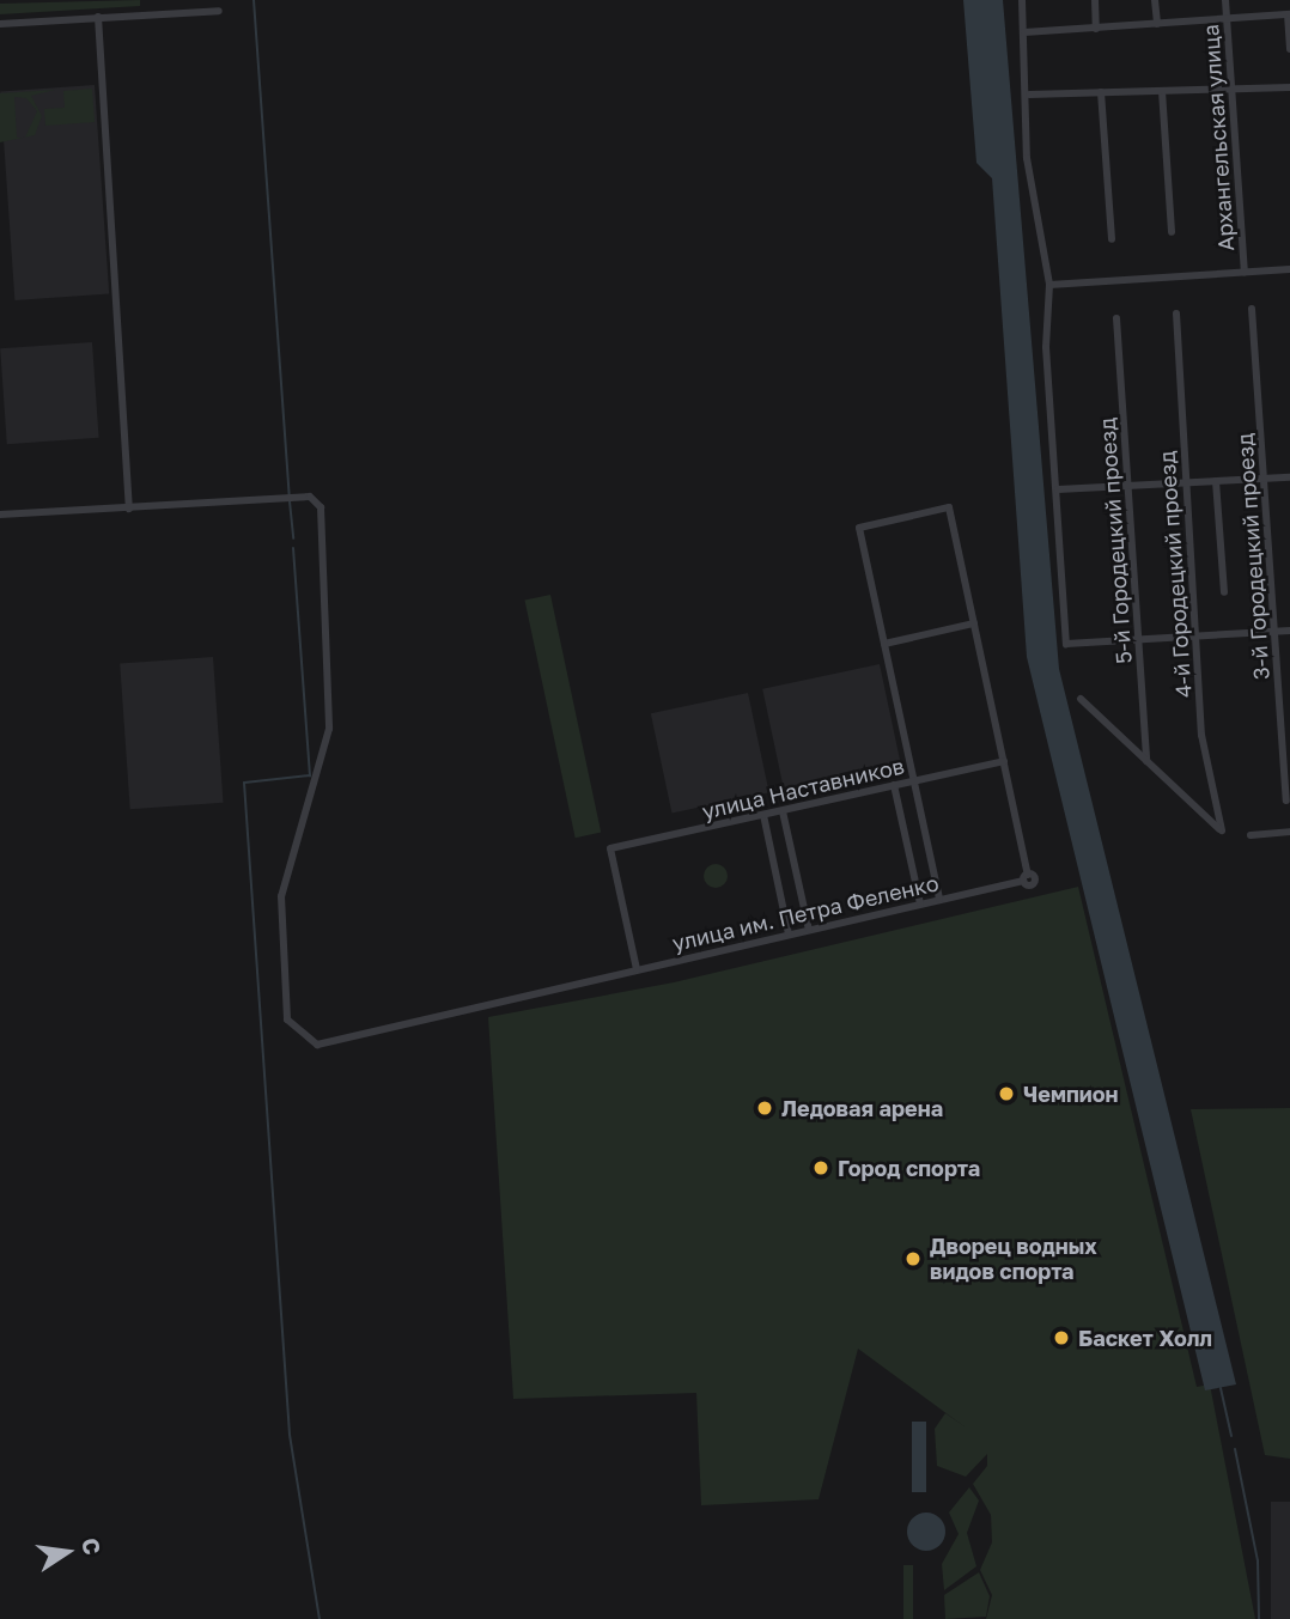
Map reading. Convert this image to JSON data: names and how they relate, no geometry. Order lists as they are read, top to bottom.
{
  "streets": {
    "street": [
      "Архангельская улица",
      "5-й Городецкий проезд",
      "3-й Городецкий проезд",
      "4-й Городецкий проезд",
      "улица Наставников",
      "улица им. Петра Феленко"
    ]
  },
  "crossings": [
    ["5-й Городецкий проезд", "4-й Городецкий проезд"],
    ["улица Наставников", "улица им. Петра Феленко"]
  ],
  "places": [
    "Чемпион",
    "Ледовая арена",
    "Город спорта",
    "Дворец водных видов спорта",
    "Баскет Холл"
  ],
  "north": "right"
}
